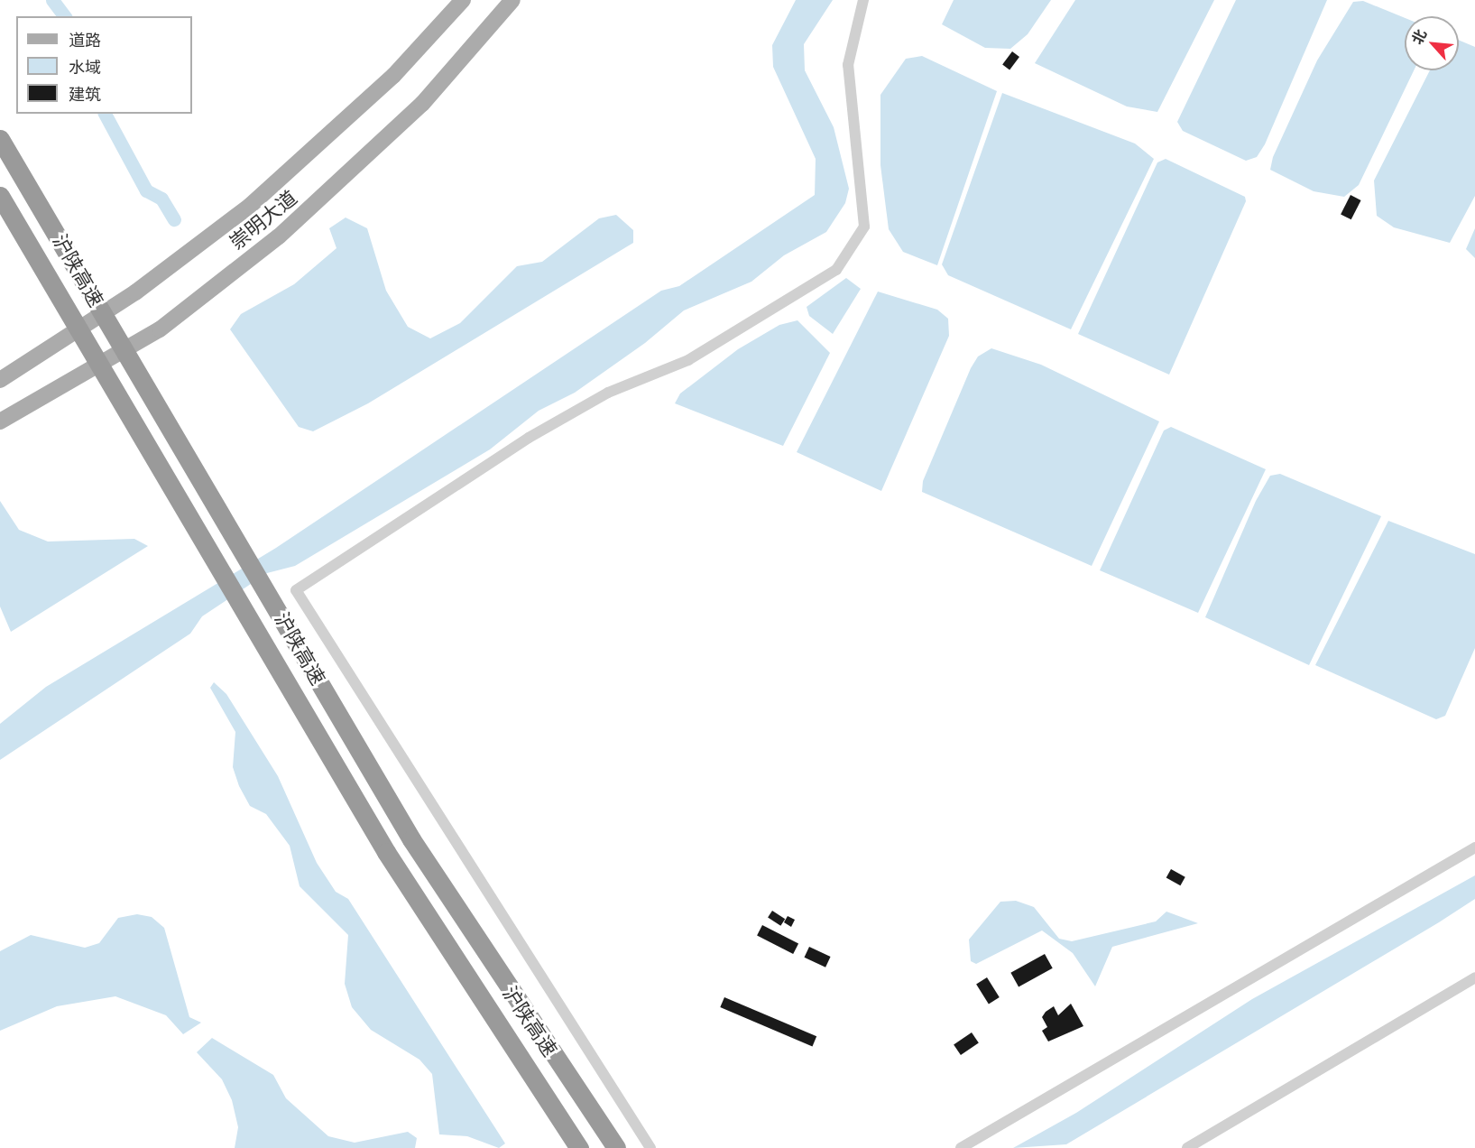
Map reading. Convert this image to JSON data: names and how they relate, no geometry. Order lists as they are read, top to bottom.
{
  "streets": {
    "highway": ["沪陕高速"],
    "main road": ["崇明大道"]
  },
  "legend": ["道路", "水域", "建筑"],
  "north": "top left"
}
